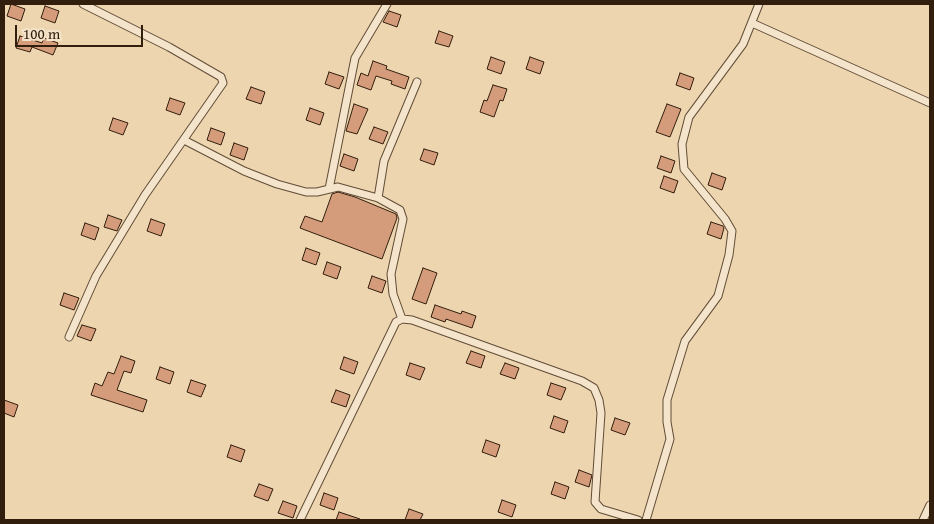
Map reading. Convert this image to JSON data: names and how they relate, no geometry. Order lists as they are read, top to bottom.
{
  "scale_bar": "100 m"
}
